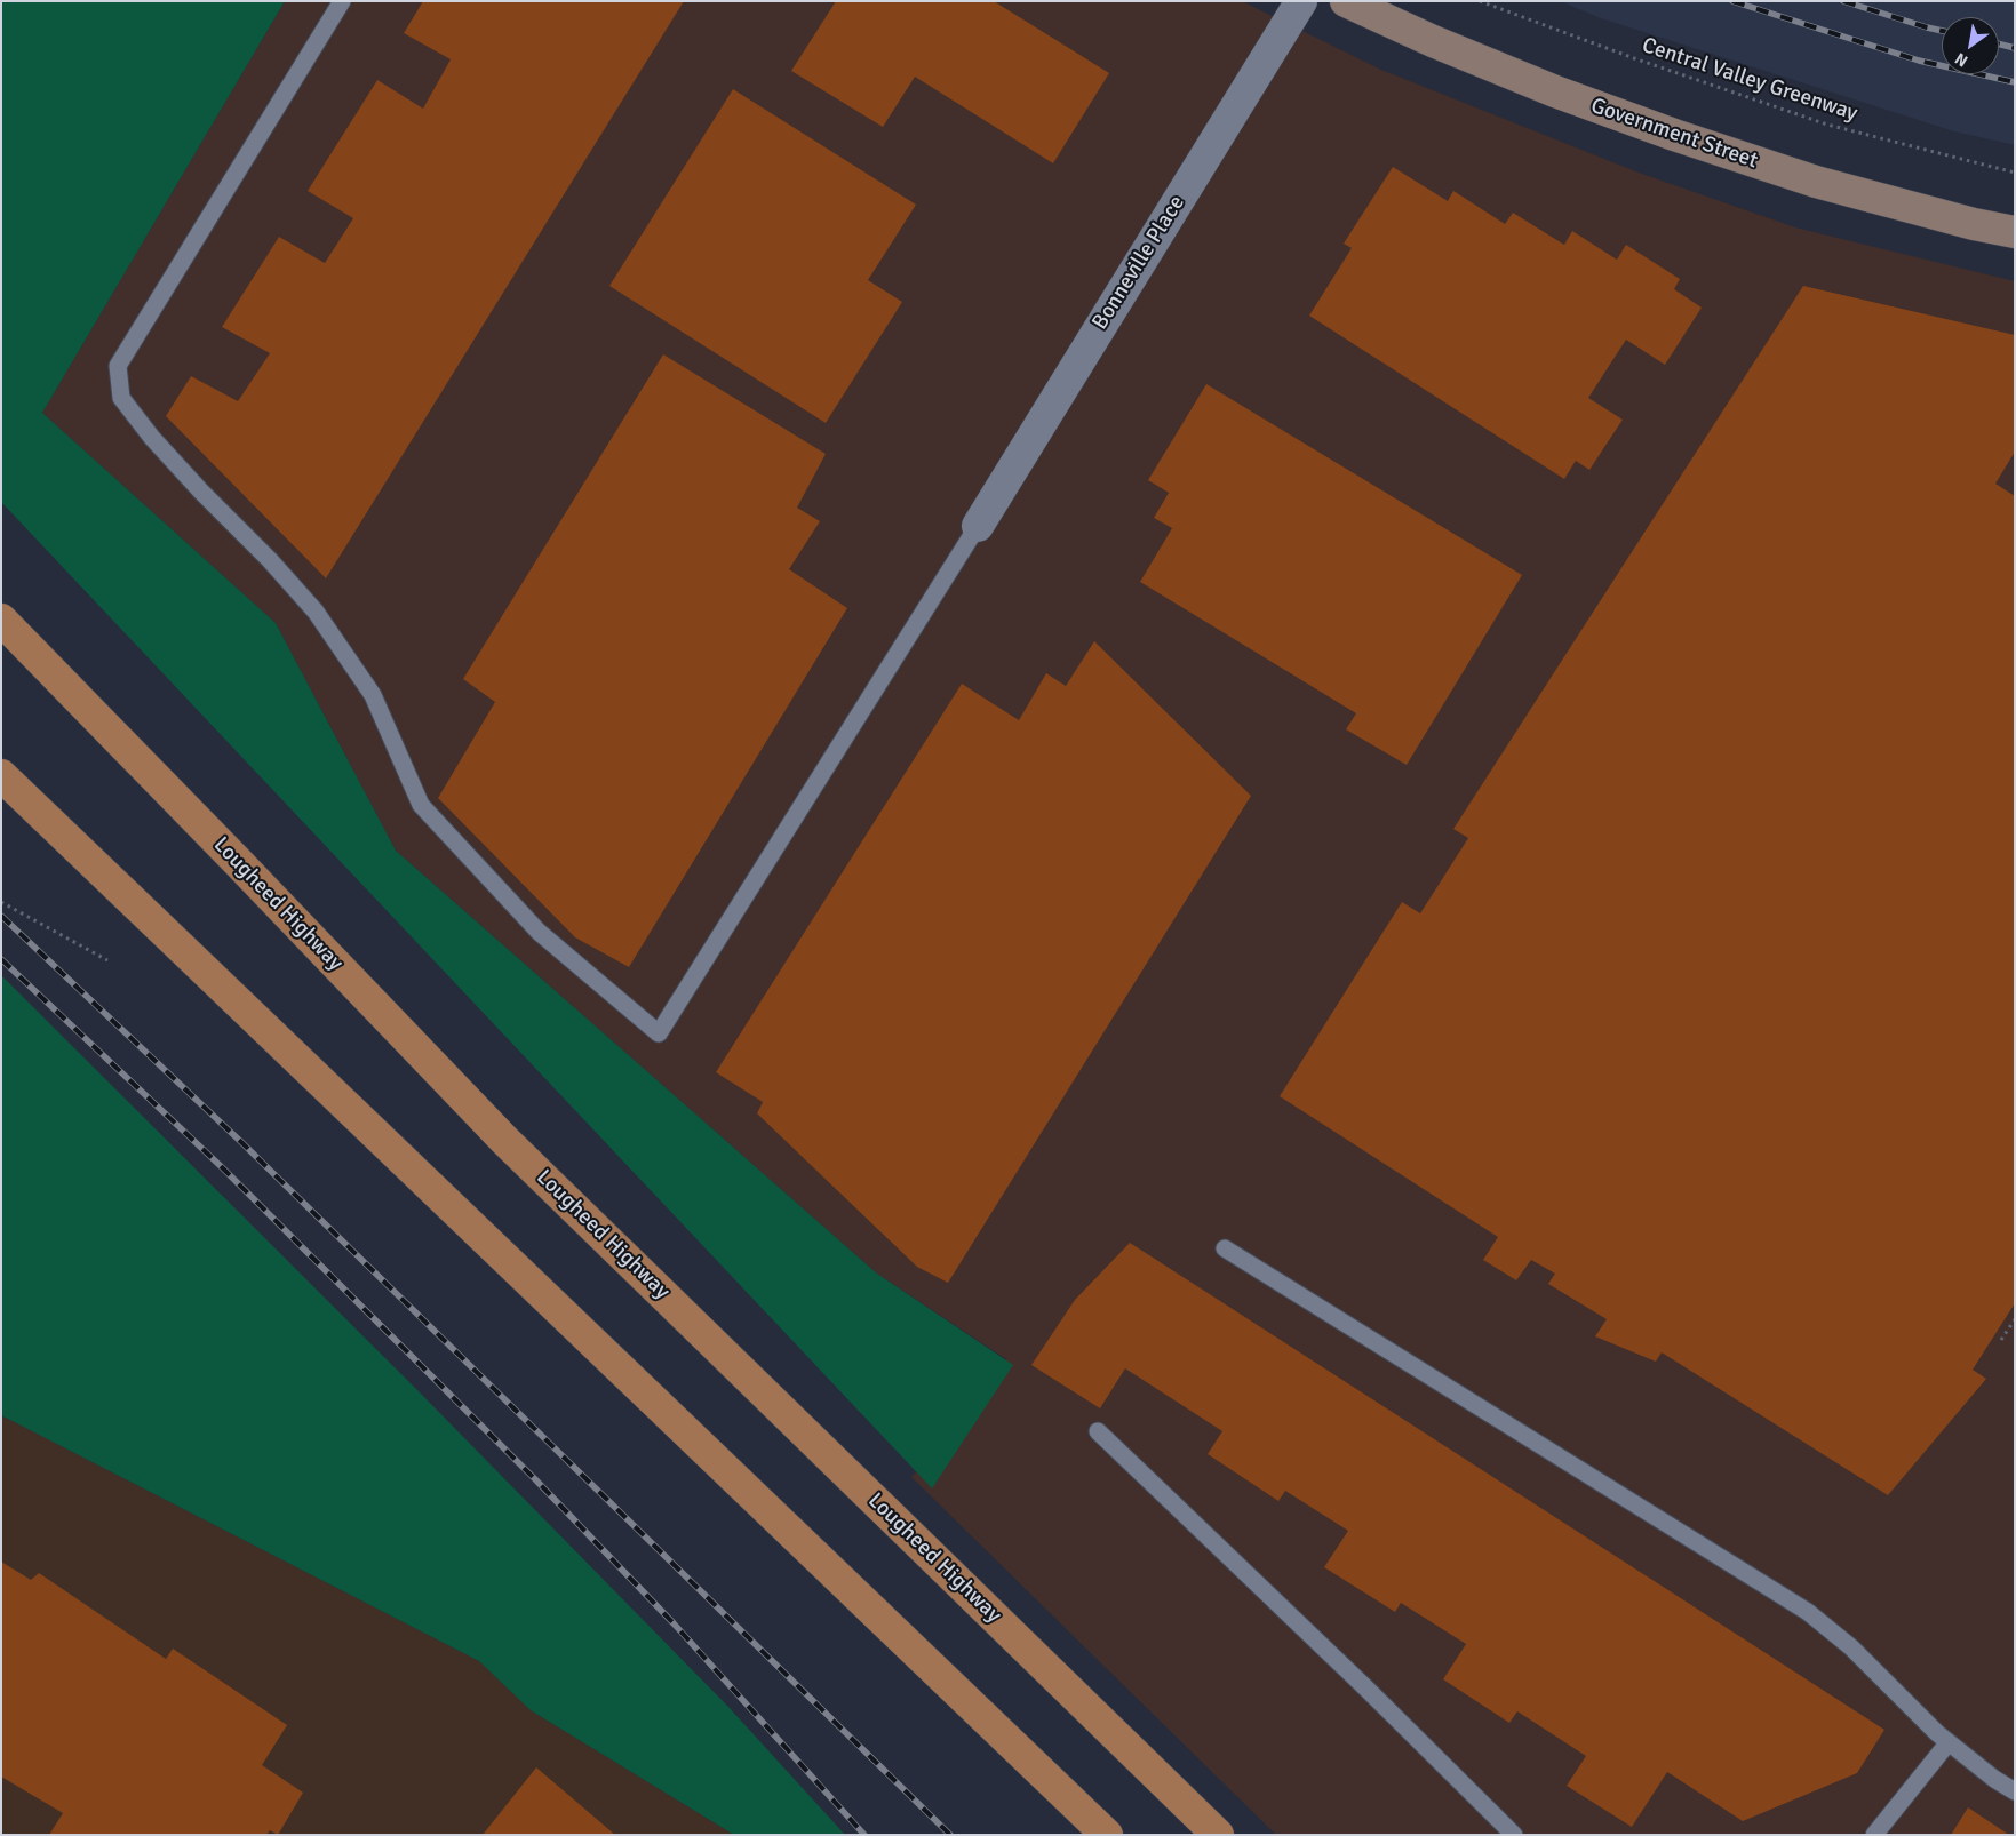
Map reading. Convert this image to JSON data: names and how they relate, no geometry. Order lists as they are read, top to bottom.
{
  "streets": {
    "main road": ["Lougheed Highway"],
    "street": ["Government Street", "Bonneville Place"],
    "path": ["Central Valley Greenway"]
  },
  "north": "bottom left"
}
